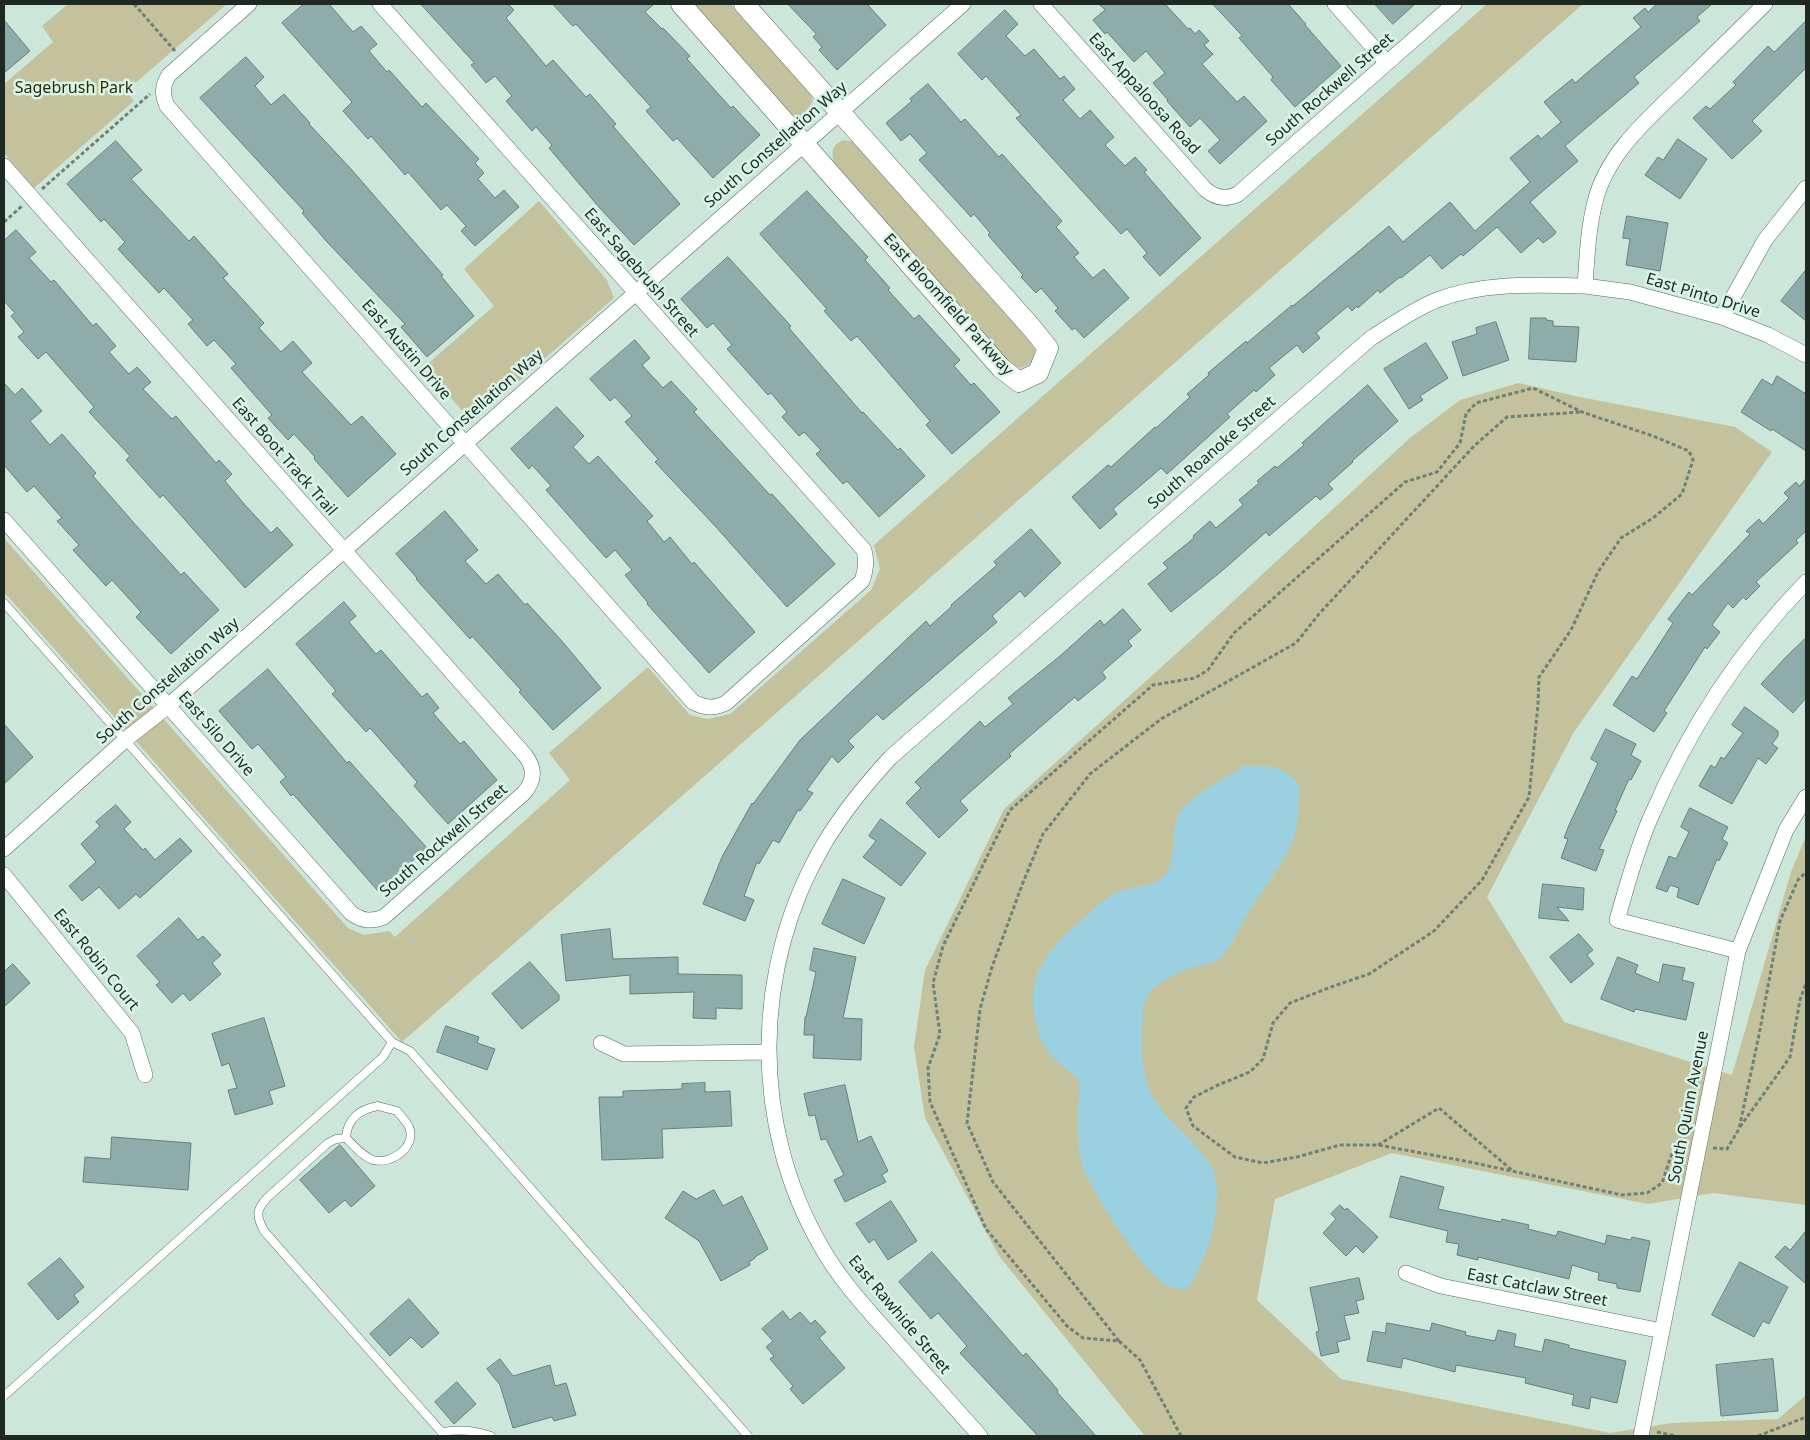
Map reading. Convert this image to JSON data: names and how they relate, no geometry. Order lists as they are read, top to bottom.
{
  "streets": {
    "street": [
      "South Rockwell Street",
      "East Appaloosa Road",
      "South Constellation Way",
      "East Sagebrush Street",
      "East Pinto Drive",
      "East Bloomfield Parkway",
      "East Austin Drive",
      "South Roanoke Street",
      "East Boot Track Trail",
      "East Silo Drive",
      "East Robin Court",
      "South Quinn Avenue",
      "East Catclaw Street",
      "East Rawhide Street"
    ]
  },
  "crossings": [
    ["South Rockwell Street", "East Appaloosa Road"],
    ["South Rockwell Street", "East Boot Track Trail"],
    ["South Rockwell Street", "East Silo Drive"],
    ["South Constellation Way", "East Sagebrush Street"],
    ["South Constellation Way", "East Bloomfield Parkway"],
    ["South Constellation Way", "East Austin Drive"],
    ["South Constellation Way", "East Boot Track Trail"],
    ["South Constellation Way", "East Silo Drive"],
    ["East Sagebrush Street", "East Austin Drive"],
    ["East Pinto Drive", "South Roanoke Street"],
    ["South Roanoke Street", "East Rawhide Street"],
    ["South Quinn Avenue", "East Catclaw Street"]
  ],
  "parks": ["Sagebrush Park"]
}
